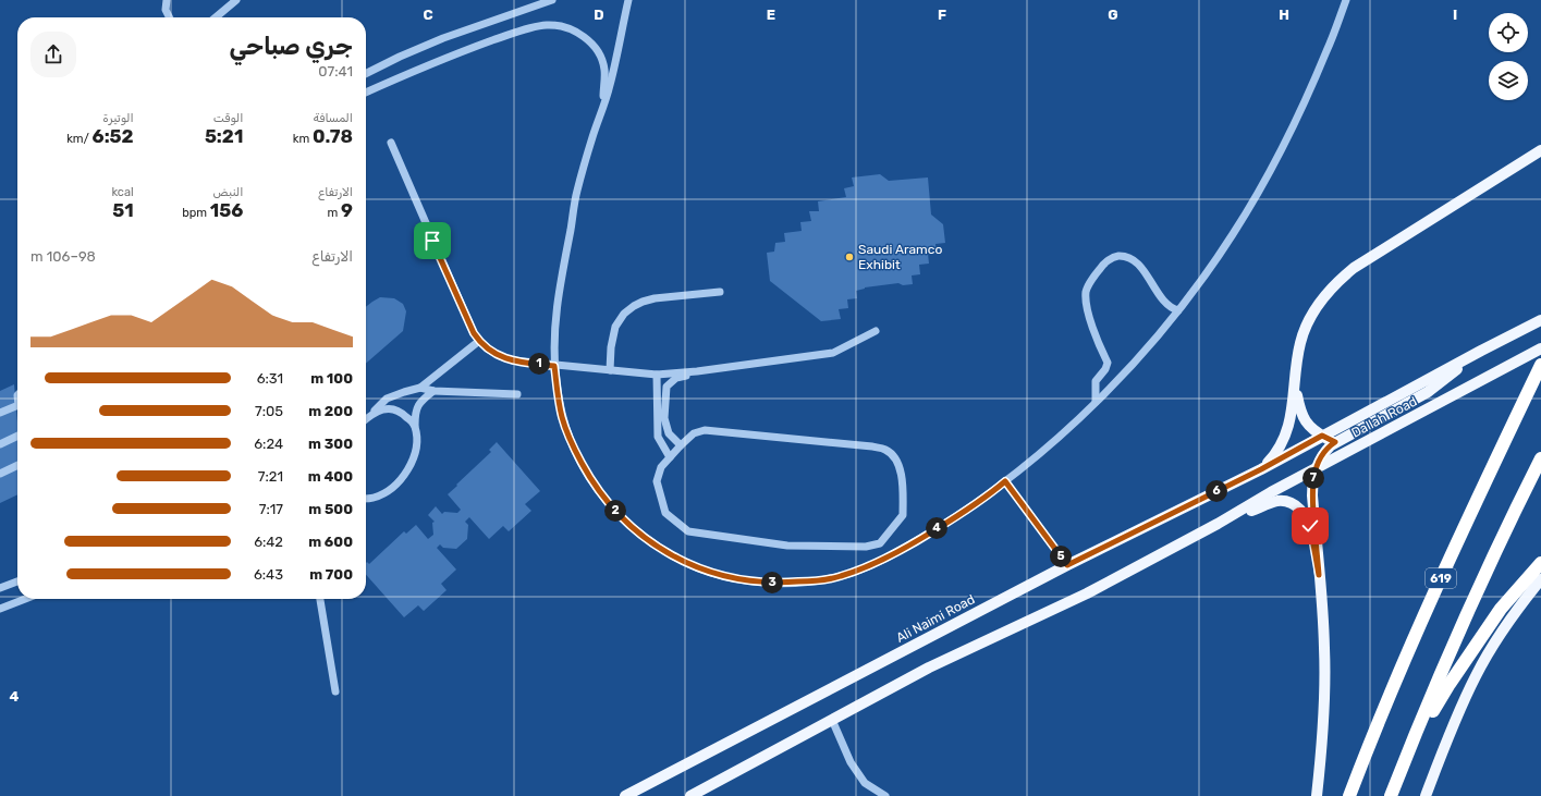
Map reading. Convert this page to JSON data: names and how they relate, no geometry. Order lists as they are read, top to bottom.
{
  "streets": {
    "highway": ["619"],
    "main road": ["Dallah Road", "Ali Naimi Road"]
  },
  "crossings": [
    ["Dallah Road", "Ali Naimi Road"]
  ],
  "places": ["Saudi Aramco Exhibit"],
  "page": {
    "heading": ["جري صباحي", "07:41"],
    "stats": [
      ["المسافة", "0.78 km"],
      ["الوقت", "5:21"],
      ["الوتيرة", "6:52 /km"],
      ["الارتفاع", "9 m"],
      ["النبض", "156 bpm"],
      ["kcal", "51"]
    ],
    "chart": ["الارتفاع", "98–106 m"],
    "pins": [
      "1",
      "7",
      "6",
      "2",
      "4",
      "5",
      "3"
    ],
    "list": [
      {
        "name": "100 m",
        "note": "6:31"
      },
      {
        "name": "200 m",
        "note": "7:05"
      },
      {
        "name": "300 m",
        "note": "6:24"
      },
      {
        "name": "400 m",
        "note": "7:21"
      },
      {
        "name": "500 m",
        "note": "7:17"
      },
      {
        "name": "600 m",
        "note": "6:42"
      },
      {
        "name": "700 m",
        "note": "6:43"
      }
    ]
  },
  "grid": {
    "columns": [
      "C",
      "D",
      "E",
      "F",
      "G",
      "H",
      "I"
    ],
    "rows": ["4"]
  }
}
